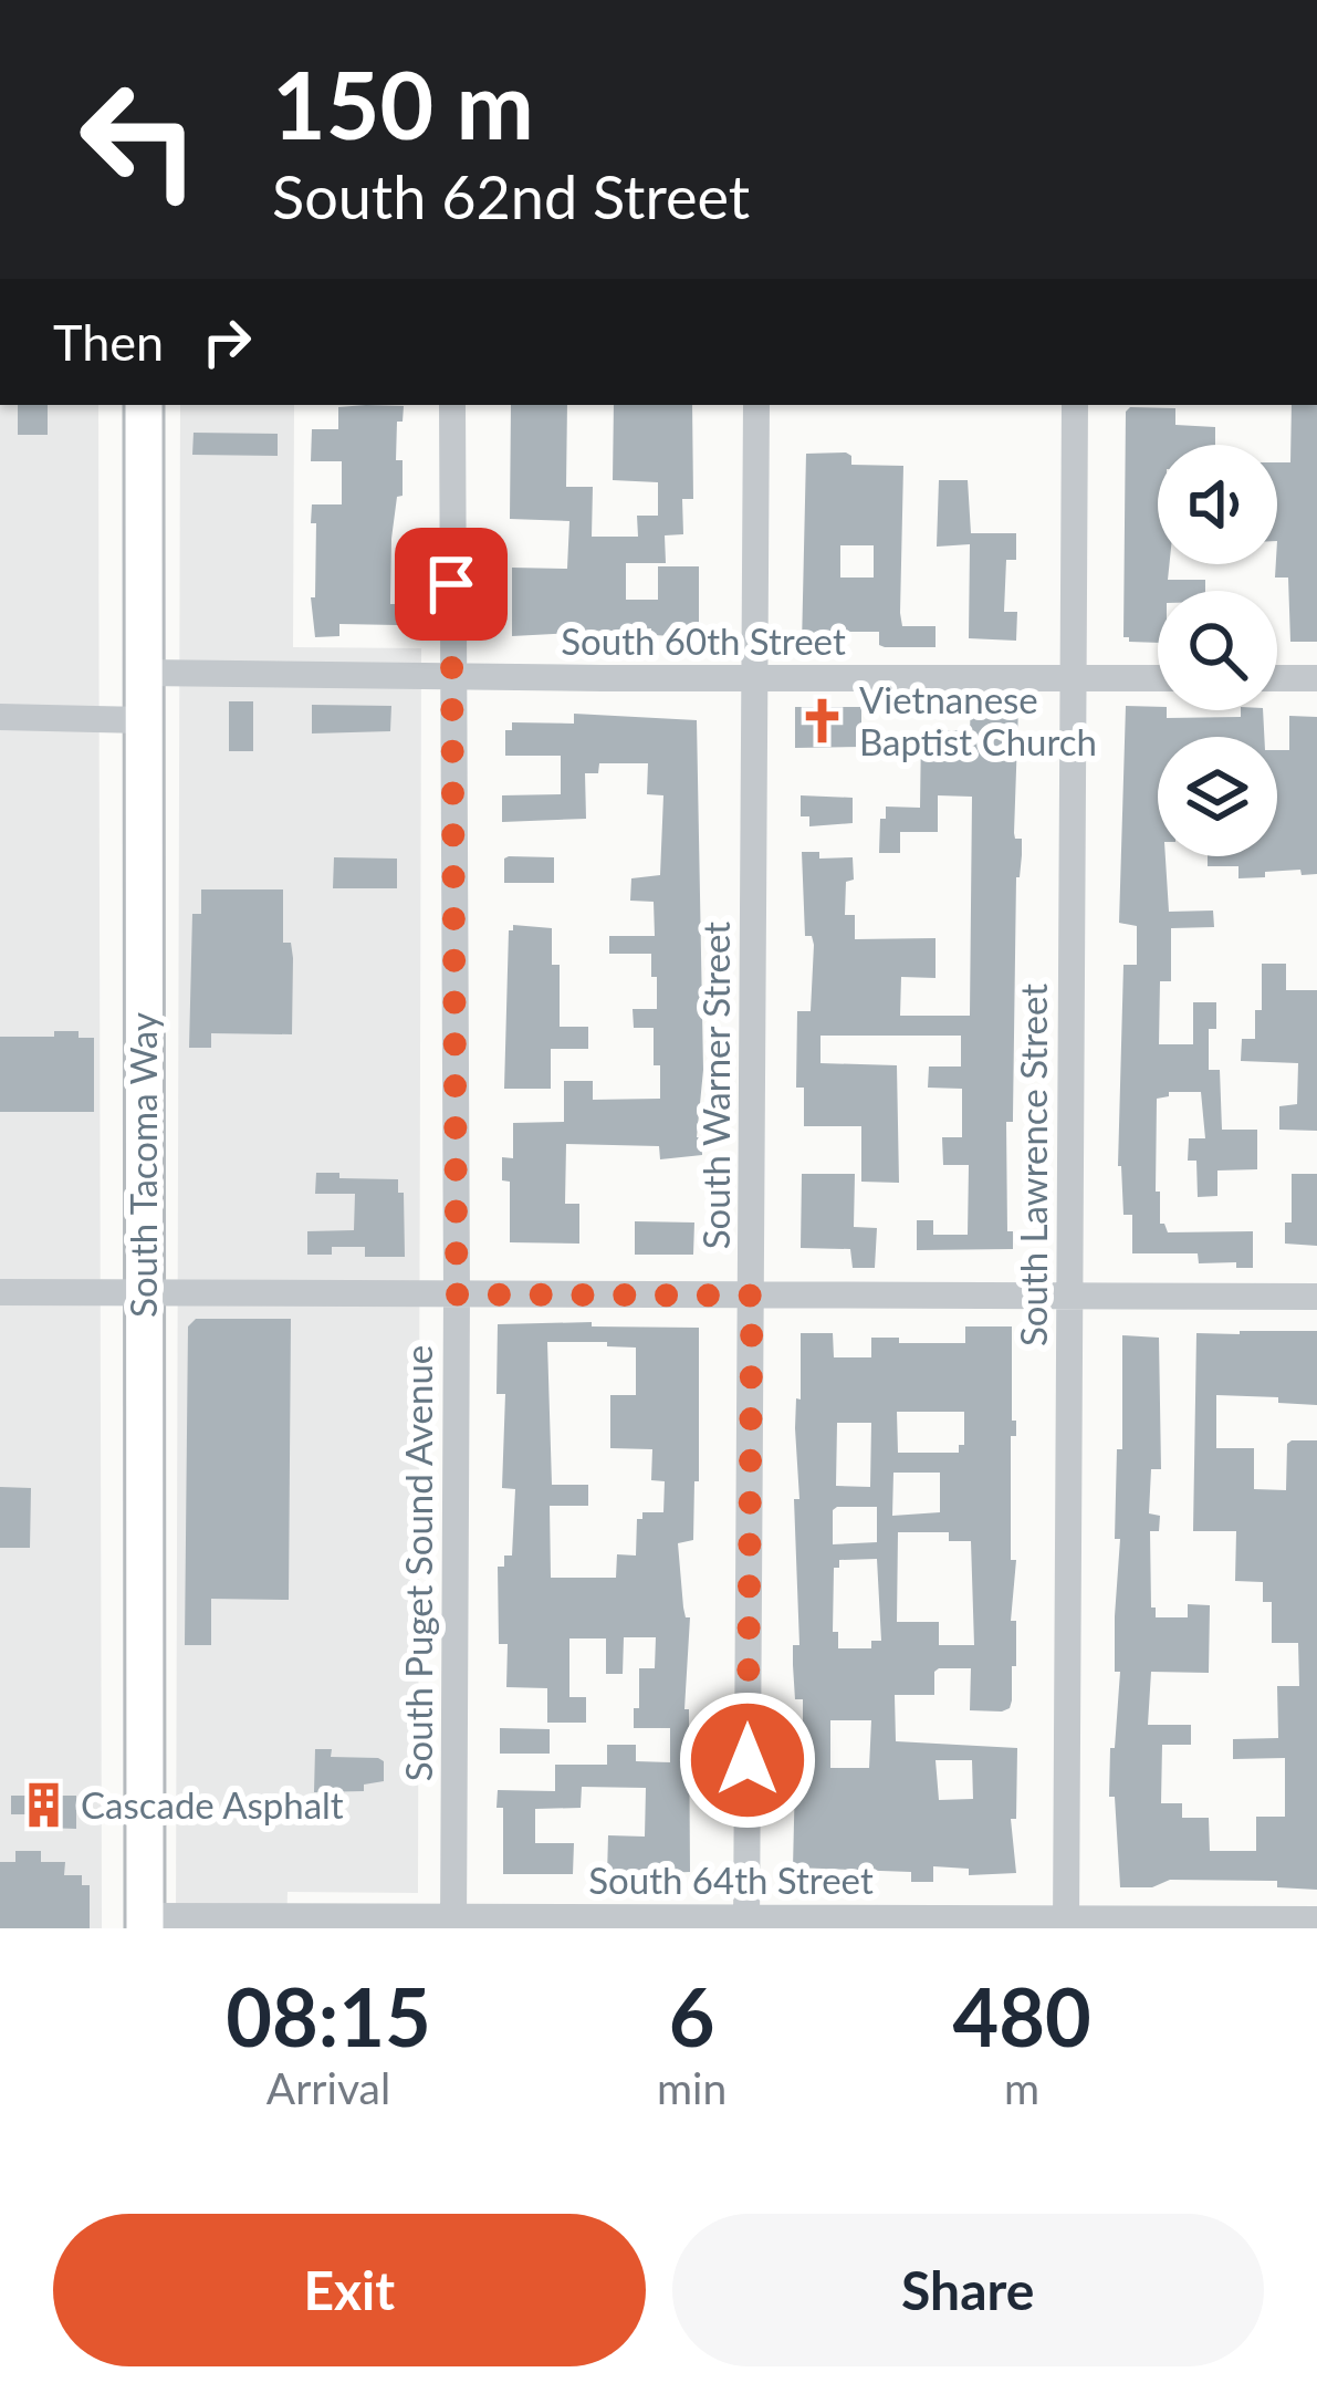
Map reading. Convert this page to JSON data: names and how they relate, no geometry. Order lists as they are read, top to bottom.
{
  "streets": {
    "main road": ["South Tacoma Way"],
    "street": [
      "South 60th Street",
      "South Warner Street",
      "South Lawrence Street",
      "South Puget Sound Avenue",
      "South 64th Street"
    ]
  },
  "crossings": [
    ["South 60th Street", "South Warner Street"],
    ["South 60th Street", "South Tacoma Way"],
    ["South 60th Street", "South Lawrence Street"],
    ["South 60th Street", "South Puget Sound Avenue"],
    ["South Warner Street", "South 64th Street"],
    ["South Tacoma Way", "South 64th Street"],
    ["South Lawrence Street", "South 64th Street"],
    ["South Puget Sound Avenue", "South 64th Street"]
  ],
  "places": {
    "church": ["Vietnanese Baptist Church"],
    "building": ["Cascade Asphalt"]
  },
  "page": {
    "turn": ["150 m", "South 62nd Street"],
    "then": "Then",
    "eta": [
      "08:15",
      "Arrival",
      "6",
      "min",
      "480",
      "m"
    ],
    "buttons": ["Exit", "Share"]
  }
}
